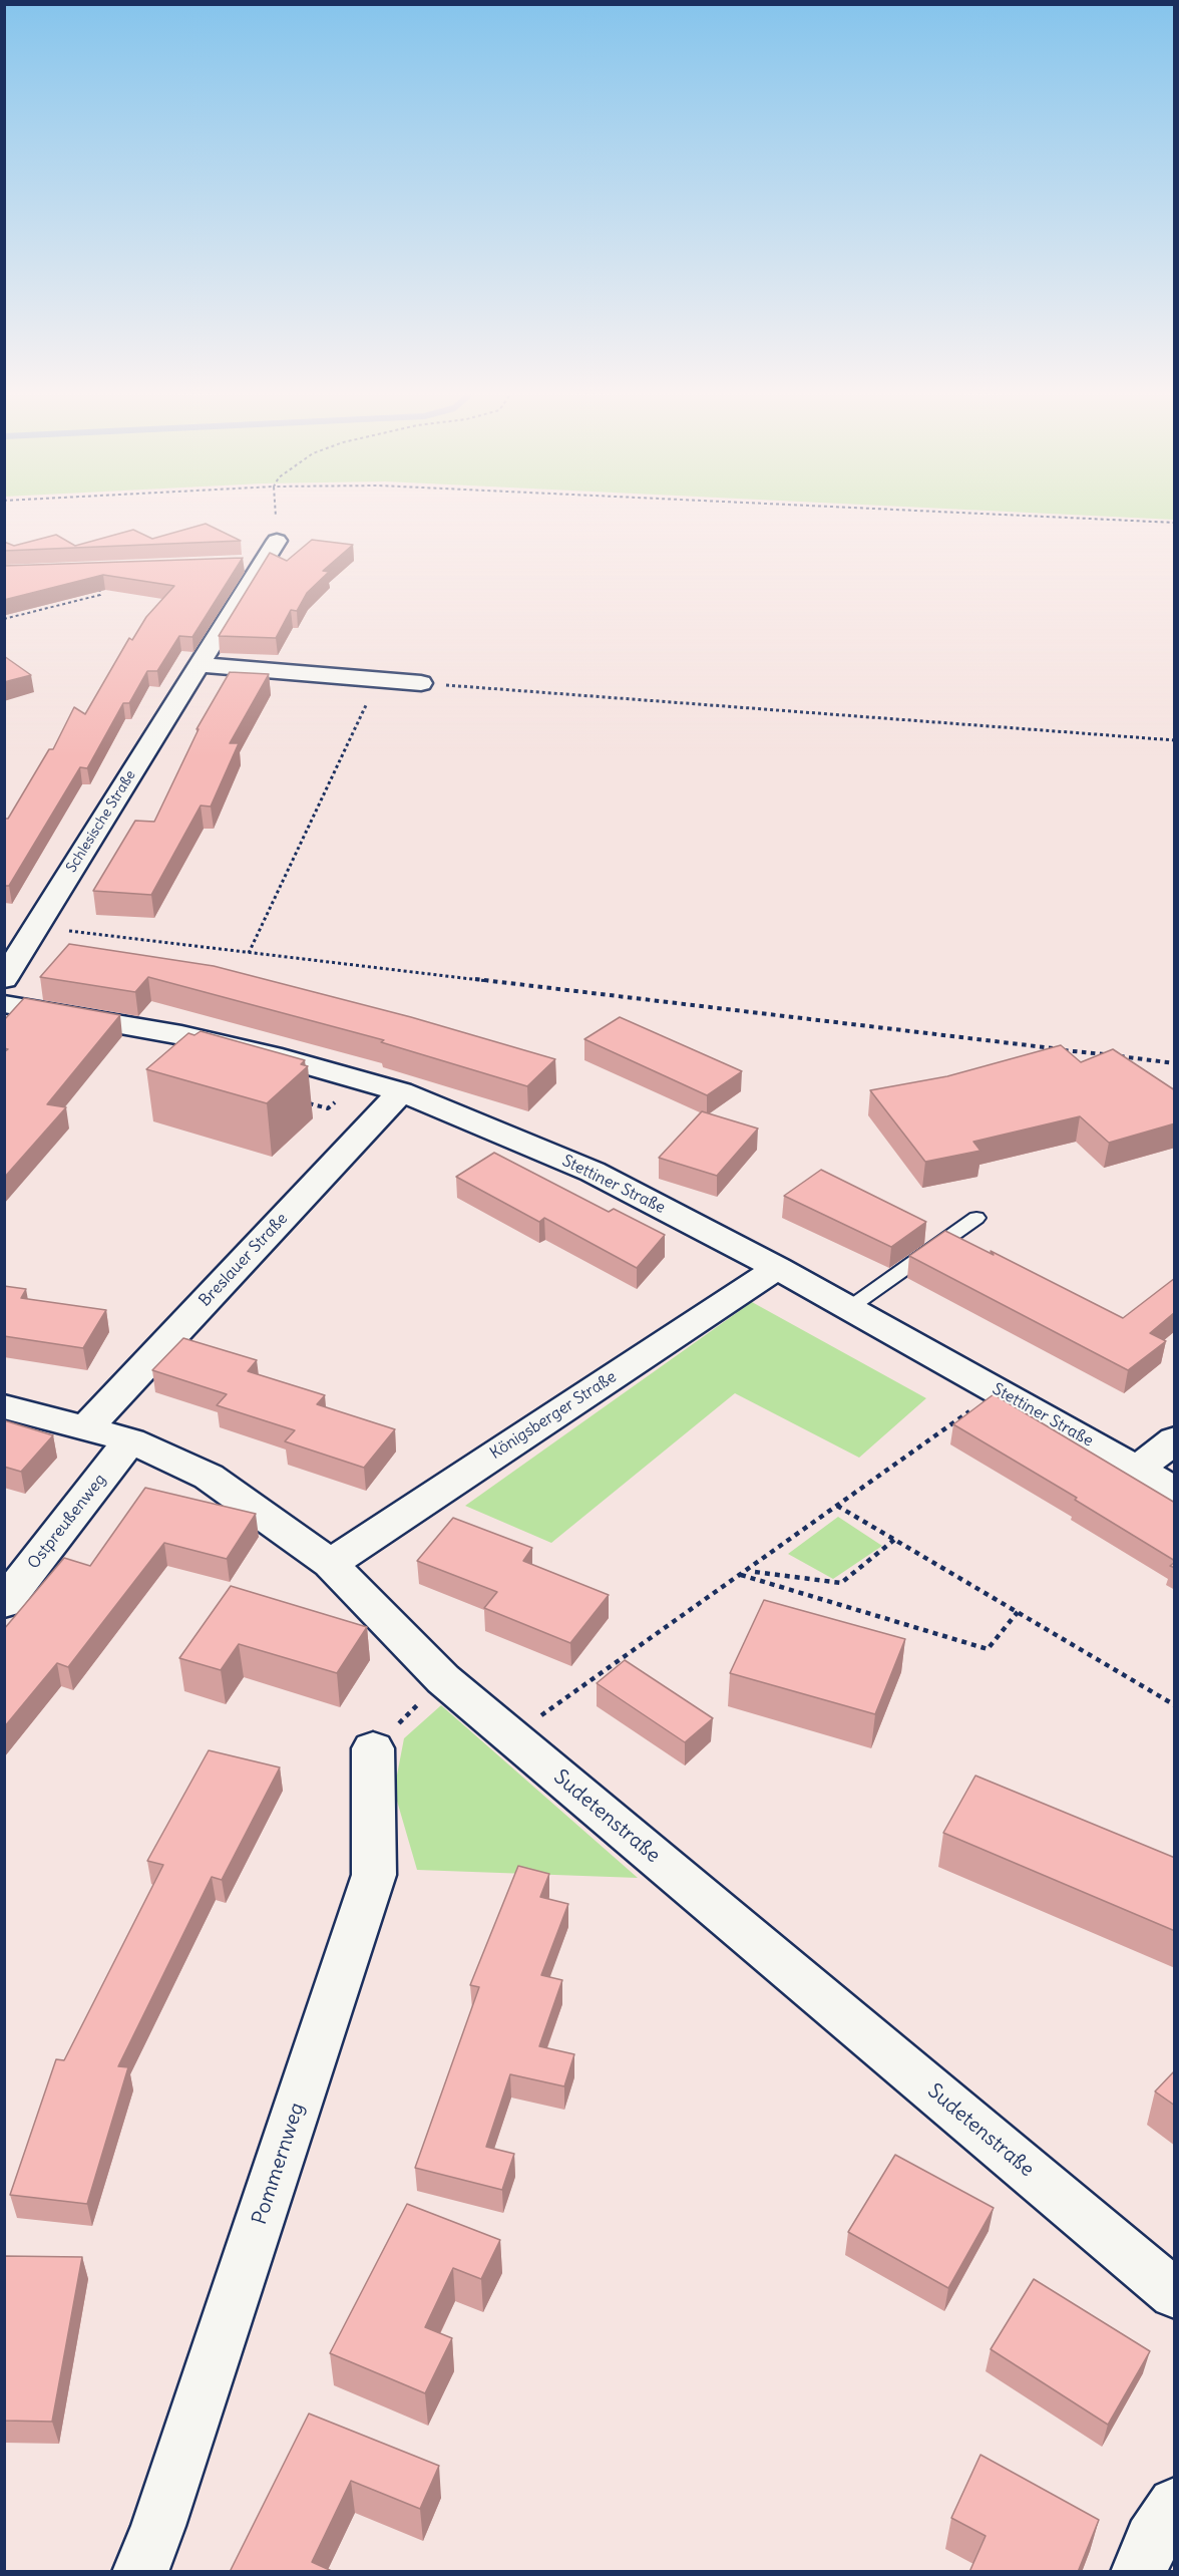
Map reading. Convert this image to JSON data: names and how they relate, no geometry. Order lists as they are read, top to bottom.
{
  "streets": {
    "street": [
      "Schlesische Straße",
      "Stettiner Straße",
      "Breslauer Straße",
      "Königsberger Straße",
      "Ostpreußenweg",
      "Sudetenstraße",
      "Pommernweg"
    ]
  },
  "crossings": [
    ["Stettiner Straße", "Breslauer Straße"],
    ["Stettiner Straße", "Königsberger Straße"],
    ["Breslauer Straße", "Sudetenstraße"],
    ["Königsberger Straße", "Sudetenstraße"],
    ["Ostpreußenweg", "Sudetenstraße"]
  ]
}
